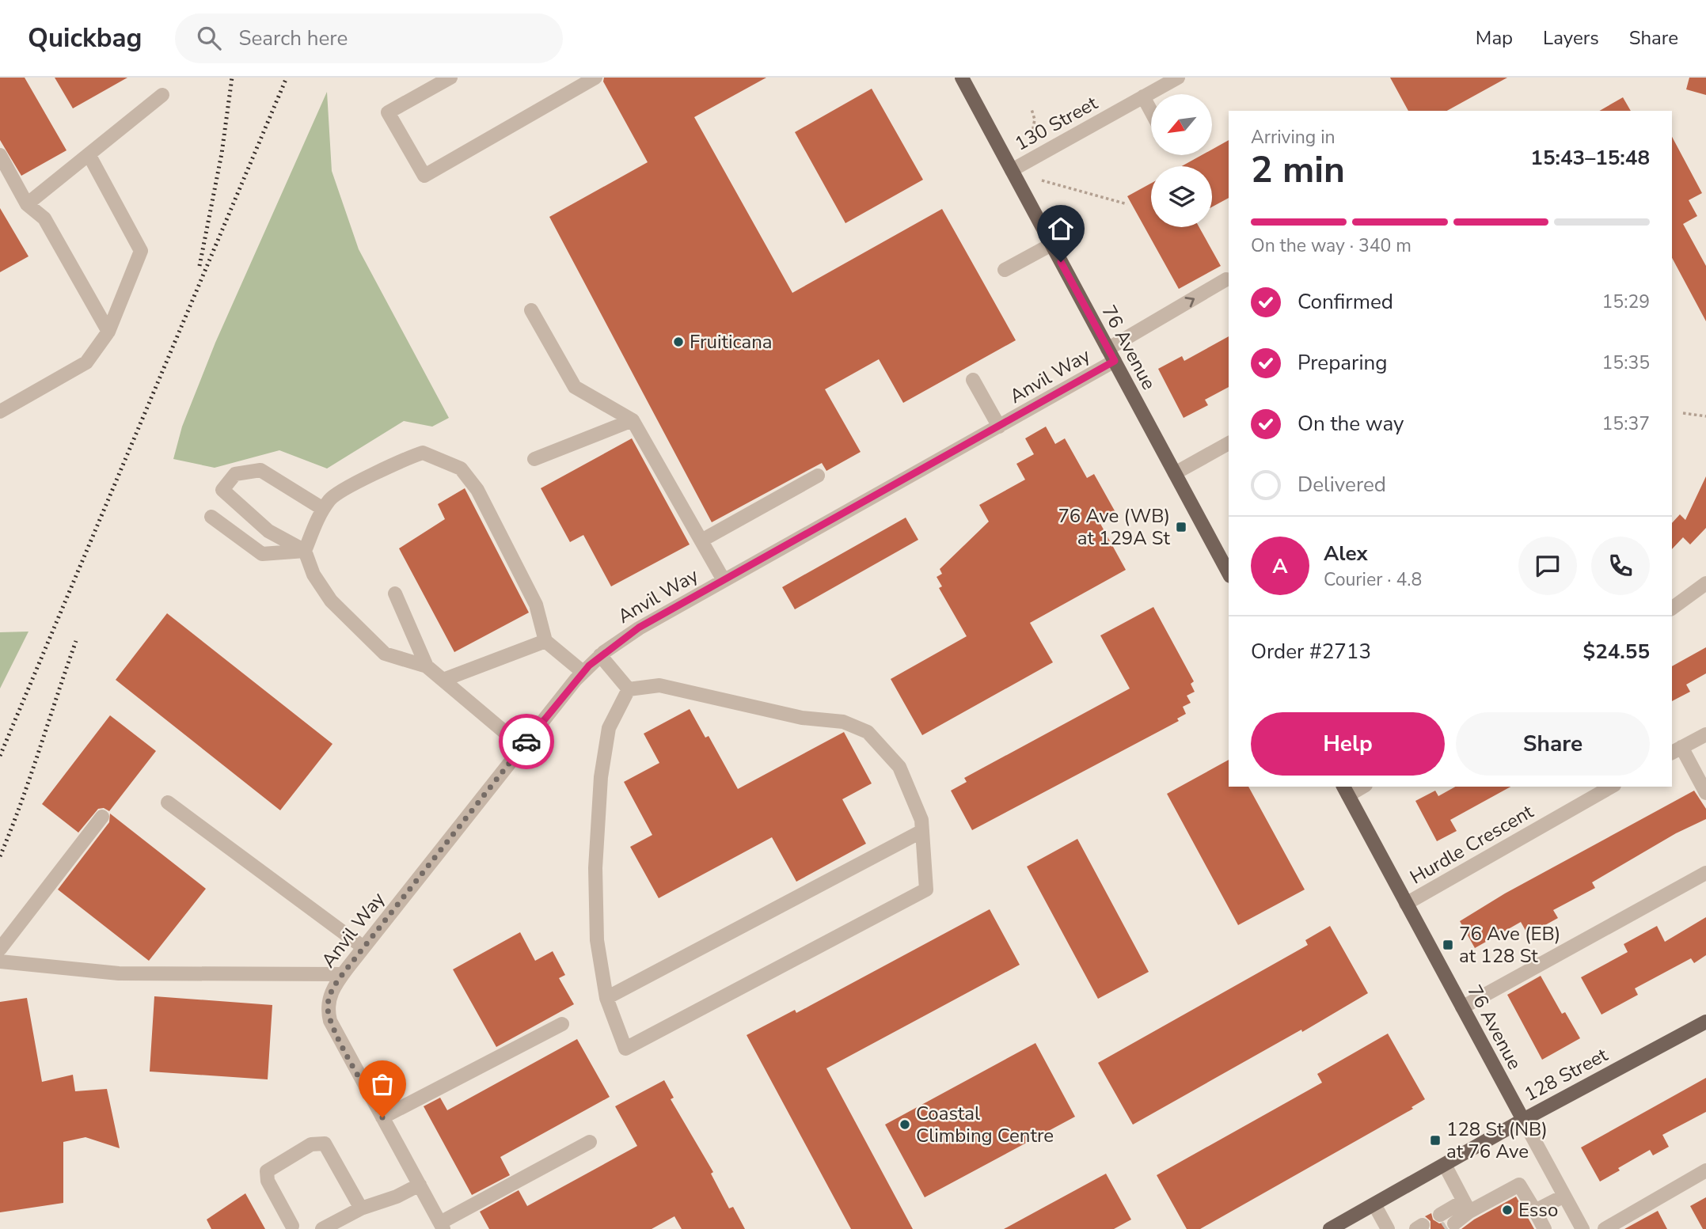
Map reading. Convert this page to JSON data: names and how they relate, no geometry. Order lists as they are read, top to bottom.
{
  "streets": {
    "main road": ["76 Avenue", "128 Street"],
    "street": ["130 Street", "Anvil Way", "Hurdle Crescent"]
  },
  "crossings": [
    ["130 Street", "76 Avenue"],
    ["76 Avenue", "Anvil Way"],
    ["76 Avenue", "Hurdle Crescent"],
    ["76 Avenue", "128 Street"]
  ],
  "places": {
    "other": ["Fruiticana", "Coastal Climbing Centre", "Esso"],
    "transit": ["76 Ave (WB) at 129A St", "76 Ave (EB) at 128 St", "128 St (NB) at 76 Ave"]
  },
  "north": "bottom left",
  "page": {
    "header": "Quickbag",
    "search": "Search here",
    "nav": ["Map", "Layers", "Share"],
    "heading": ["2 min", "Arriving in", "15:43–15:48"],
    "panel": [
      "Alex",
      "Courier · 4.8",
      "Order #2713",
      "$24.55"
    ],
    "bar": "On the way · 340 m",
    "list": [
      ["Confirmed", "15:29"],
      ["Preparing", "15:35"],
      ["On the way", "15:37"],
      "Delivered"
    ],
    "round": "A",
    "buttons": ["Help", "Share"]
  }
}
